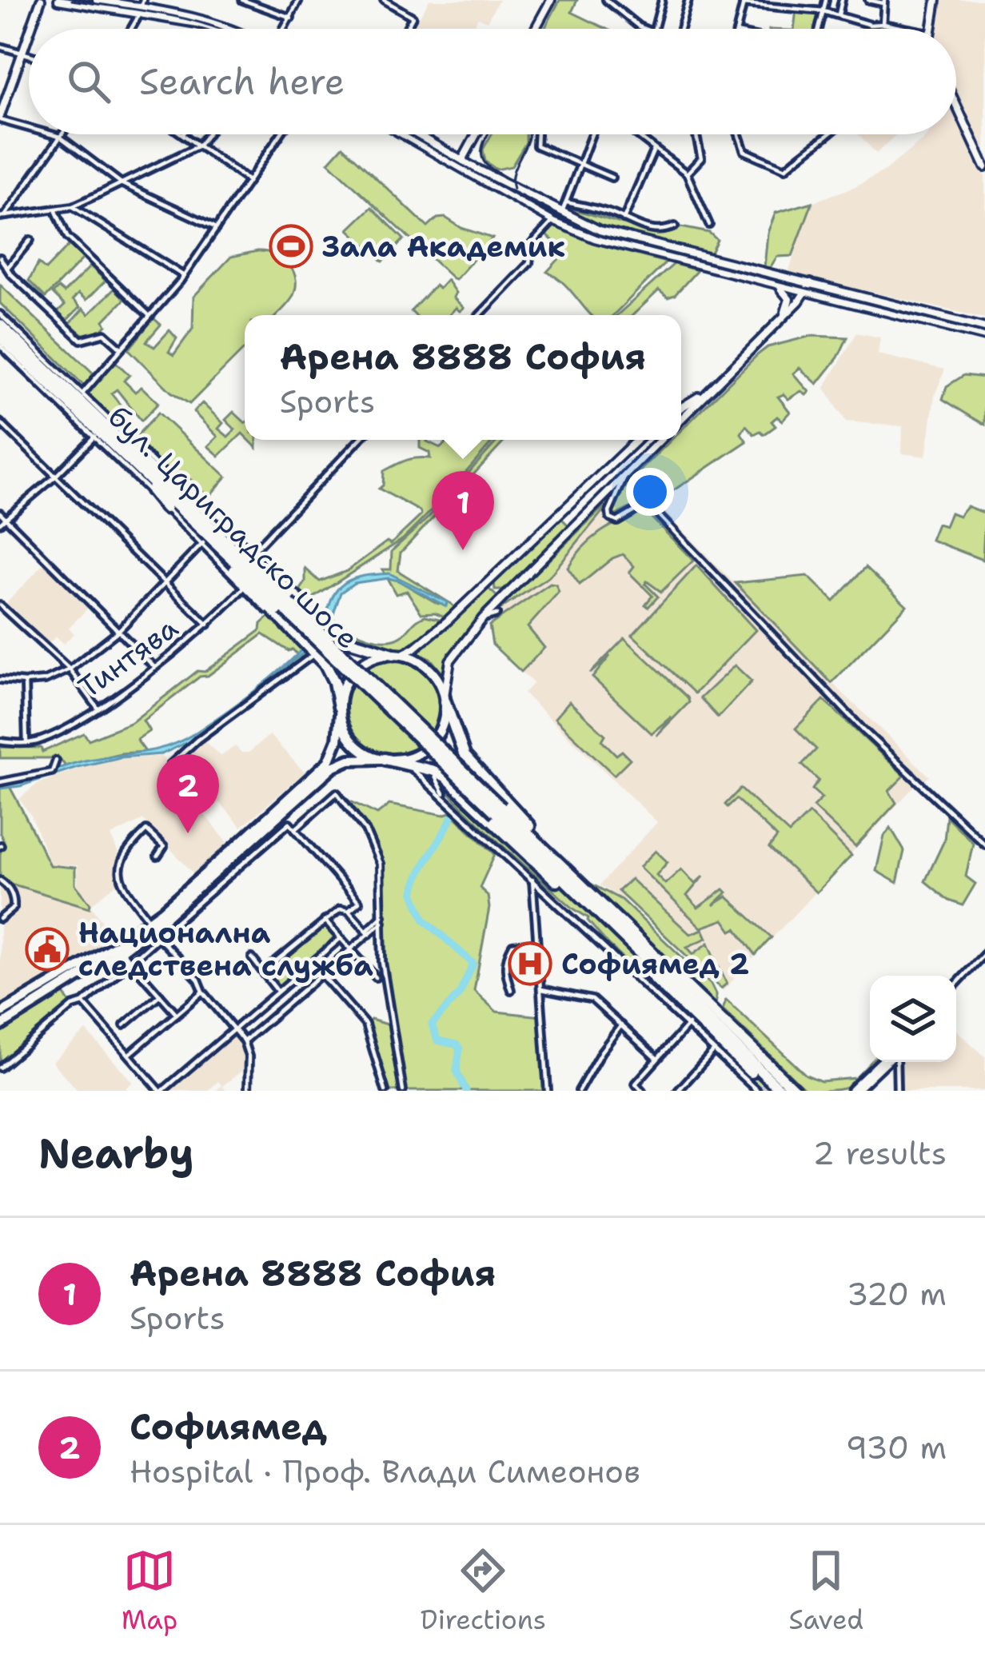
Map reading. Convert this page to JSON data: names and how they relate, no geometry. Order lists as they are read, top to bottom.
{
  "streets": {
    "highway": ["бул. Цариградско шосе"],
    "street": ["Тинтява"]
  },
  "crossings": [
    ["бул. Цариградско шосе", "Тинтява"]
  ],
  "places": {
    "sports": ["Зала Академик"],
    "public building": ["Национална следствена служба"],
    "hospital": ["Софиямед 2"]
  },
  "page": {
    "search": "Search here",
    "popup": ["Арена 8888 София", "Sports"],
    "pins": ["1", "2"],
    "heading": ["Nearby", "2 results"],
    "list": [
      {
        "mark": "1",
        "name": "Арена 8888 София",
        "note": "Sports",
        "value": "320 m"
      },
      {
        "mark": "2",
        "name": "Софиямед",
        "note": "Hospital · Проф. Влади Симеонов",
        "value": "930 m"
      }
    ],
    "nav": ["Map", "Directions", "Saved"]
  }
}
